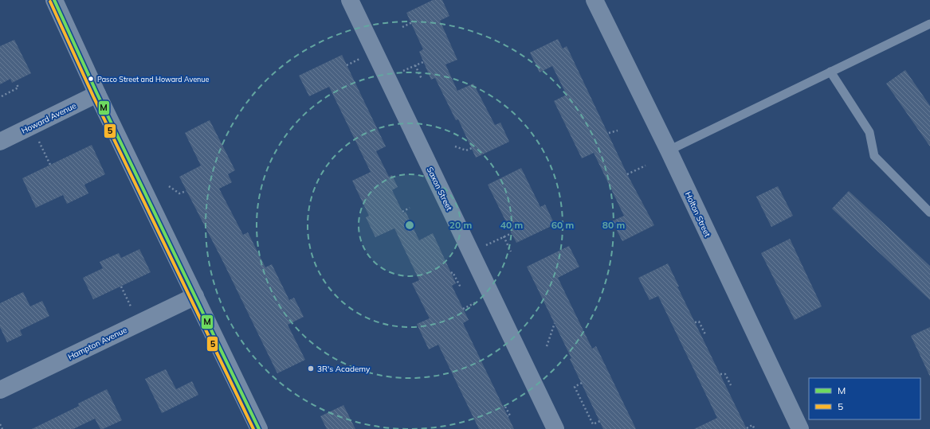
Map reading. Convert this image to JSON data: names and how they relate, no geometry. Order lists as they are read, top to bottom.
{
  "streets": {
    "street": [
      "Howard Avenue",
      "Saxon Street",
      "Holton Street",
      "Hampton Avenue"
    ]
  },
  "places": ["Pasco Street and Howard Avenue", "3R's Academy"],
  "lines": ["transit line M", "transit line 5"],
  "legend": ["M", "5"],
  "rings": [
    "20 m",
    "40 m",
    "60 m",
    "80 m"
  ]
}
